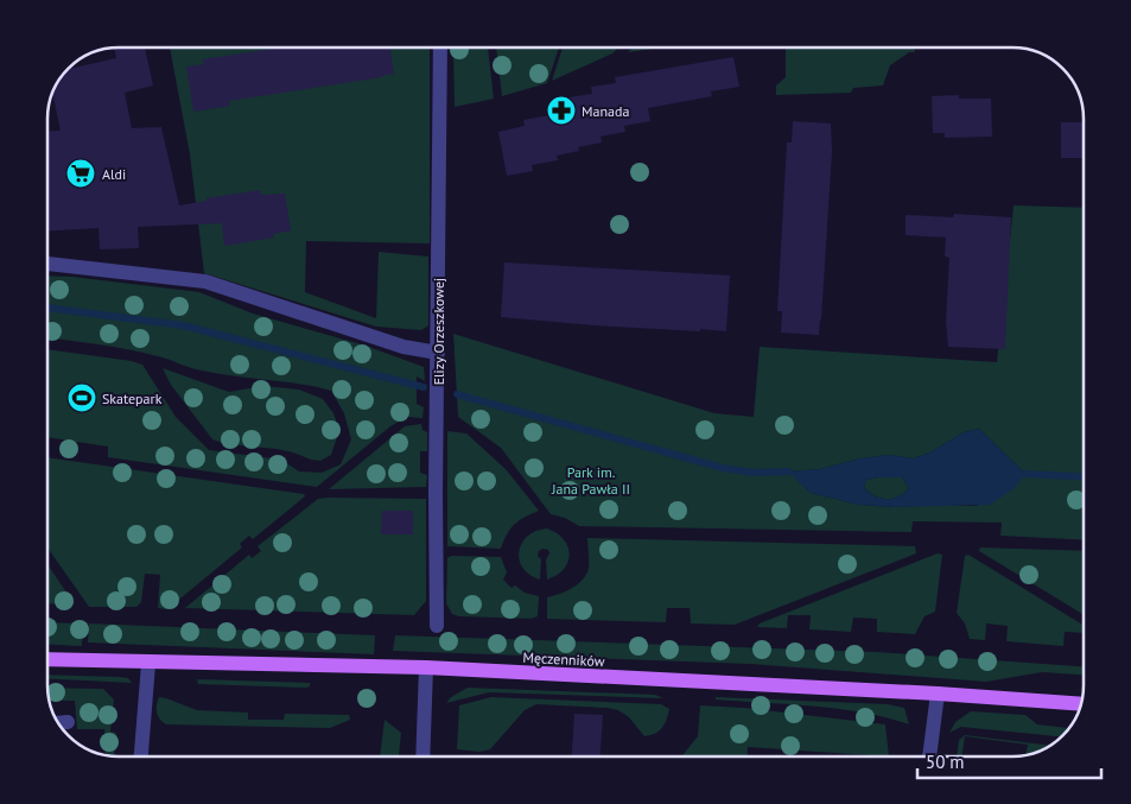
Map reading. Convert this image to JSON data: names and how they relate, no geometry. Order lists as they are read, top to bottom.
{
  "streets": {
    "main road": ["Męczenników"],
    "street": ["Elizy Orzeszkowej"]
  },
  "parks": ["Park im. Jana Pawła II"],
  "places": {
    "pharmacy": ["Manada"],
    "supermarket": ["Aldi"],
    "sports": ["Skatepark"]
  },
  "scale_bar": "50 m"
}
